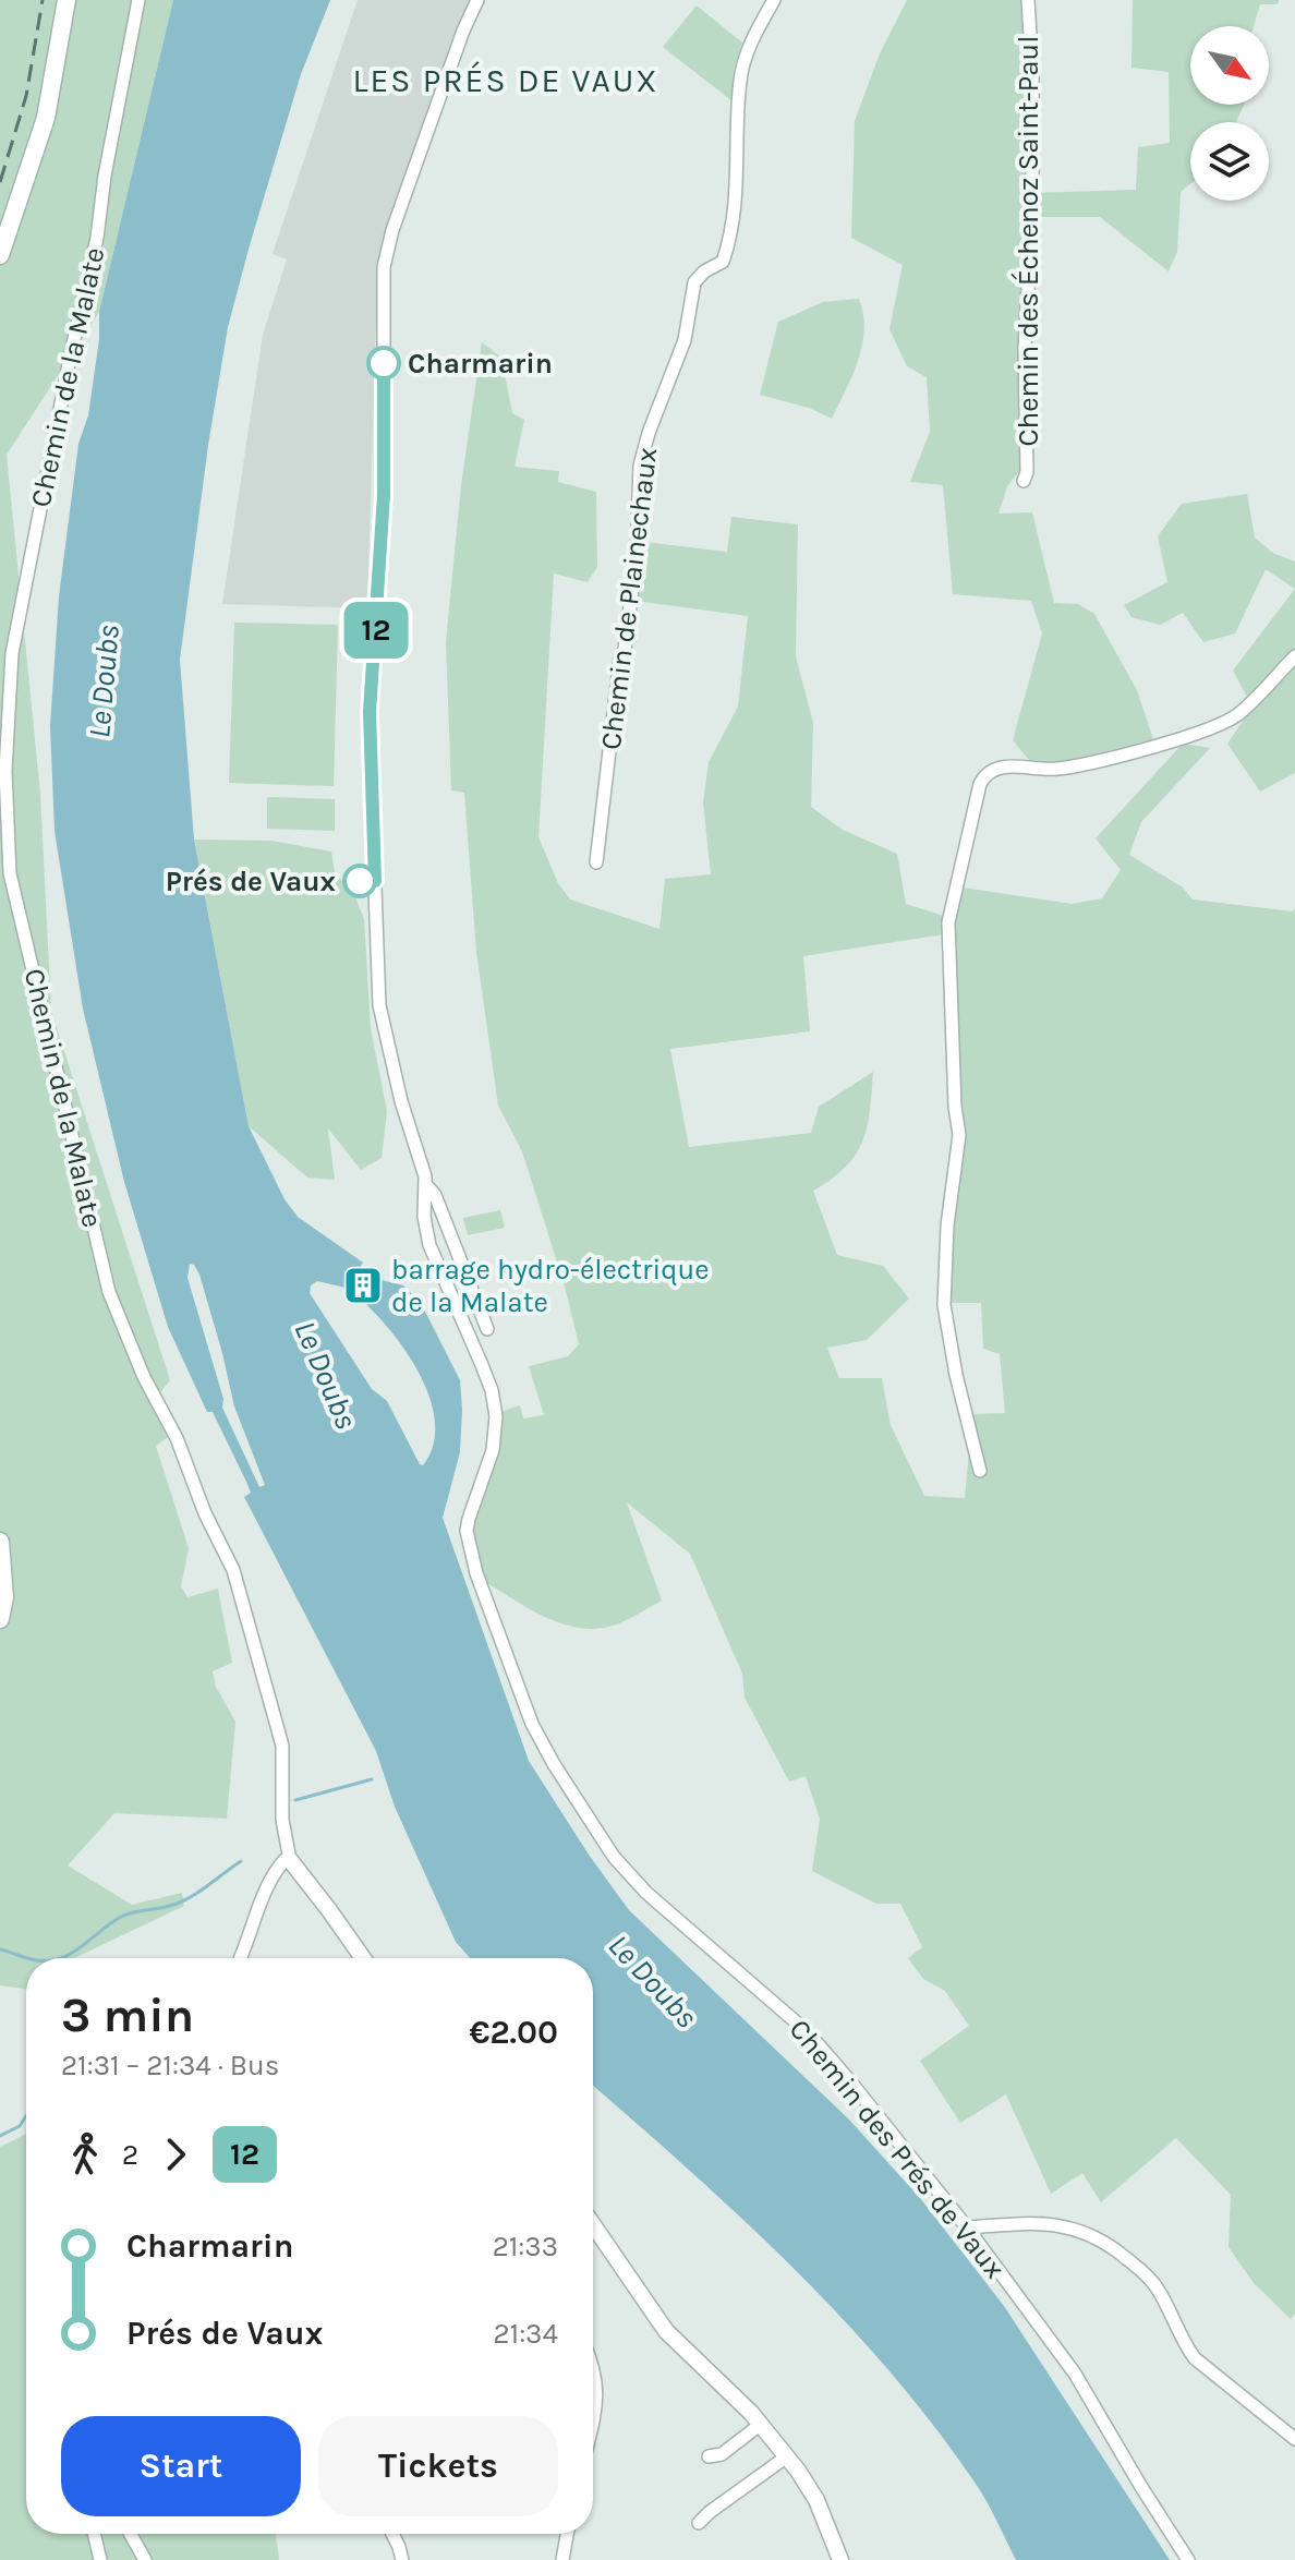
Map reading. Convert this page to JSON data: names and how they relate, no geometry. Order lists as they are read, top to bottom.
{
  "streets": {
    "street": [
      "Chemin des Échenoz Saint-Paul",
      "Chemin de la Malate",
      "Chemin de Plainechaux",
      "Chemin des Prés de Vaux"
    ]
  },
  "districts": ["LES PRÉS DE VAUX"],
  "water": ["Le Doubs"],
  "places": {
    "other": ["Charmarin", "Prés de Vaux"],
    "building": ["barrage hydro-électrique de la Malate"]
  },
  "lines": ["bus line 12"],
  "north": "bottom right",
  "page": {
    "on_map": "12",
    "heading": ["3 min", "21:31 – 21:34 · Bus", "€2.00"],
    "legs": ["2", "12"],
    "list": [
      {
        "name": "Charmarin",
        "value": "21:33"
      },
      {
        "name": "Prés de Vaux",
        "value": "21:34"
      }
    ],
    "buttons": ["Start", "Tickets"]
  }
}
